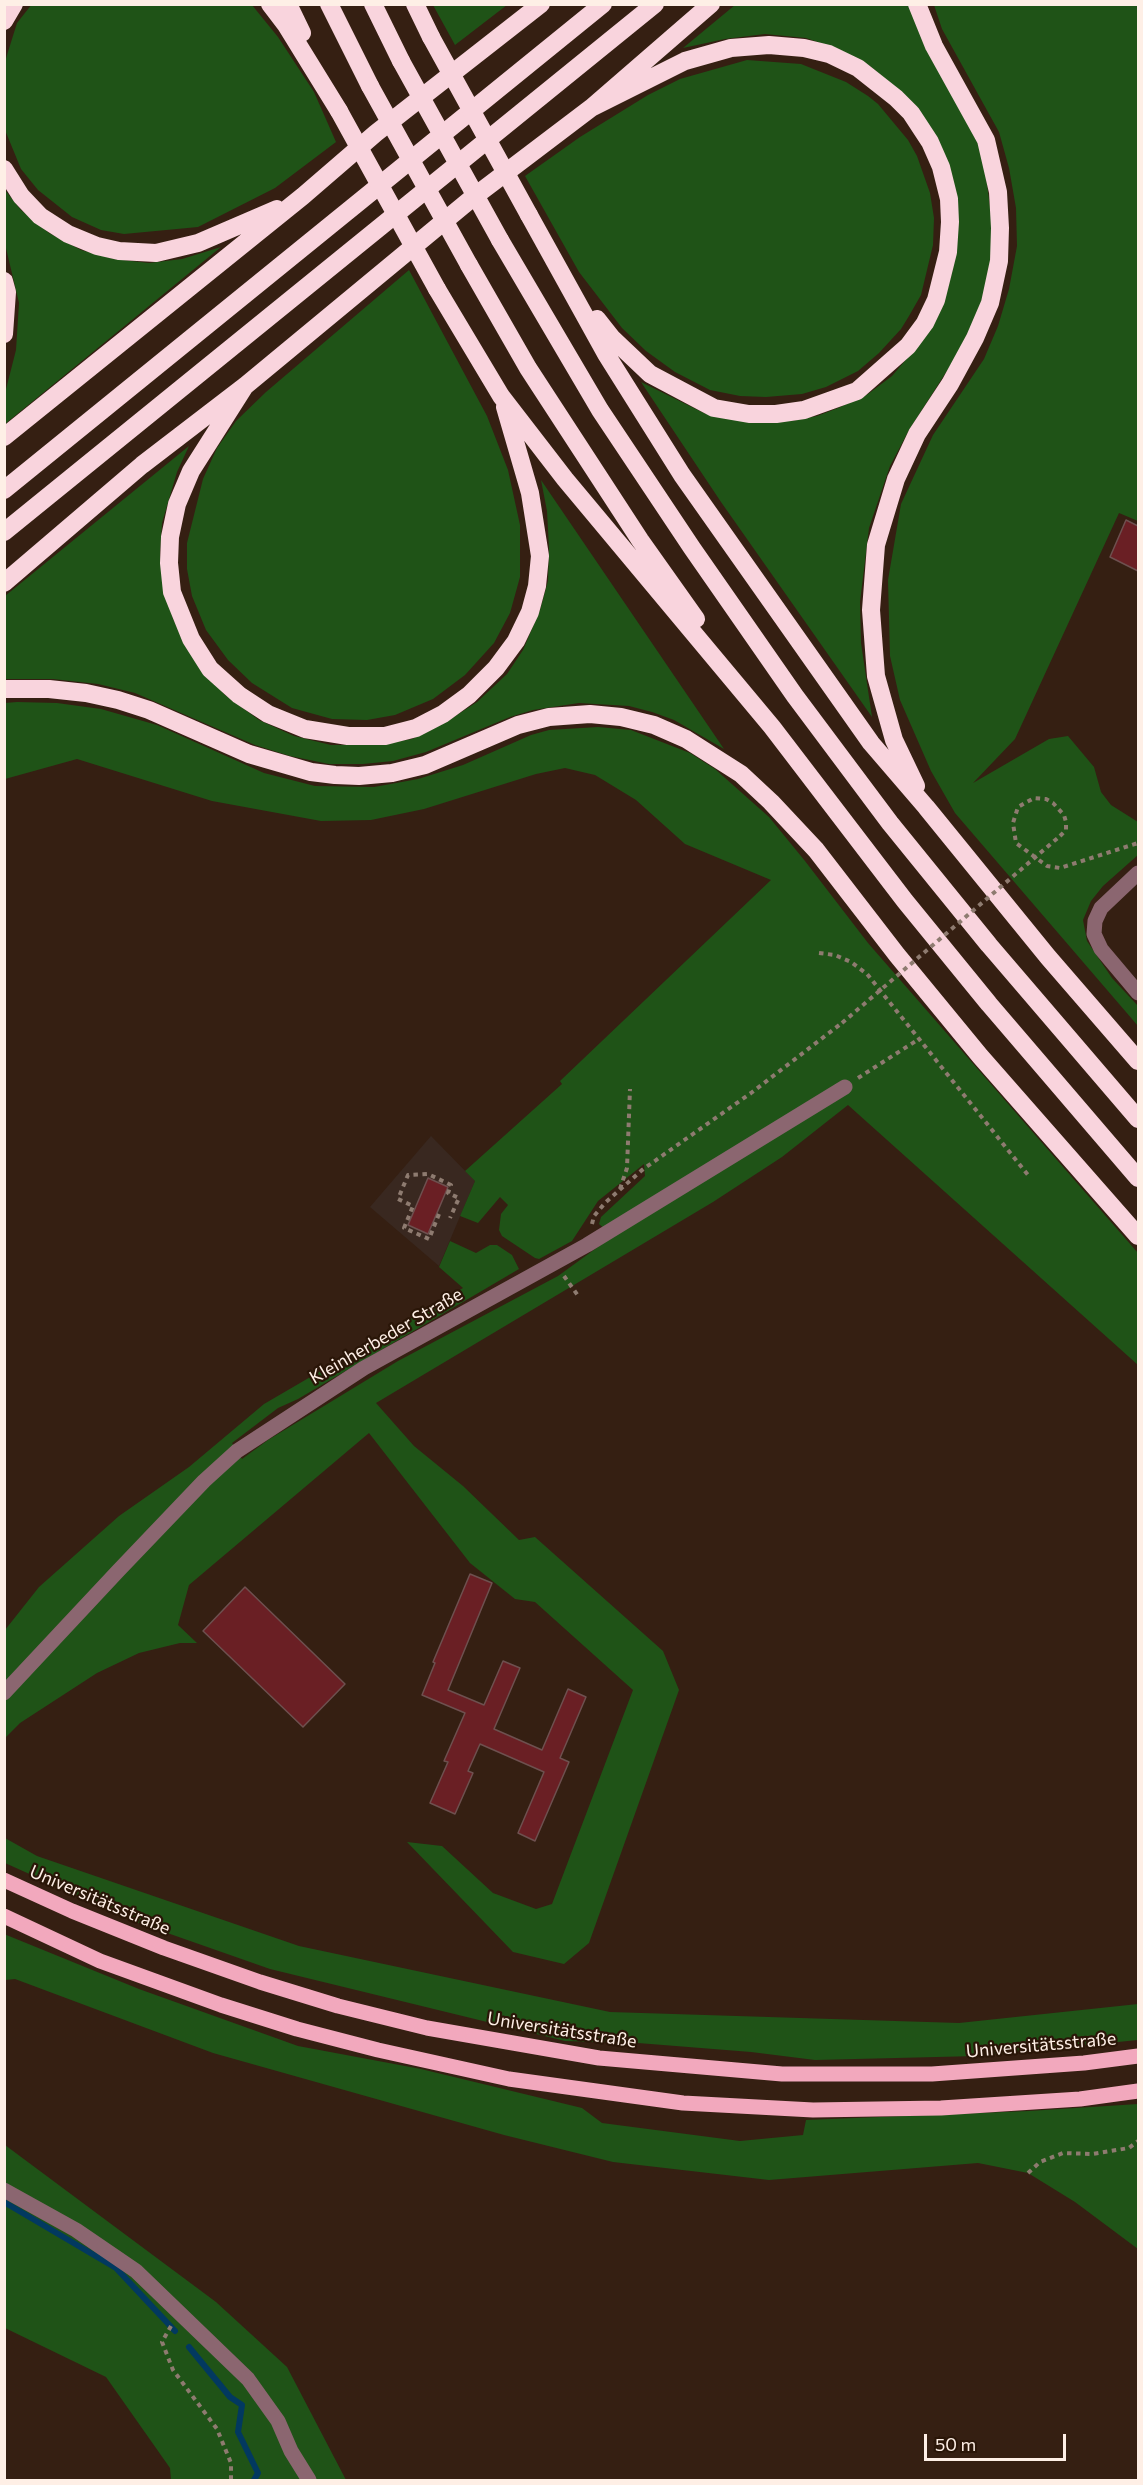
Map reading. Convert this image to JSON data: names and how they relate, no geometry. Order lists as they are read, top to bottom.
{
  "streets": {
    "main road": ["Universitätsstraße"],
    "street": ["Kleinherbeder Straße"]
  },
  "scale_bar": "50 m"
}
